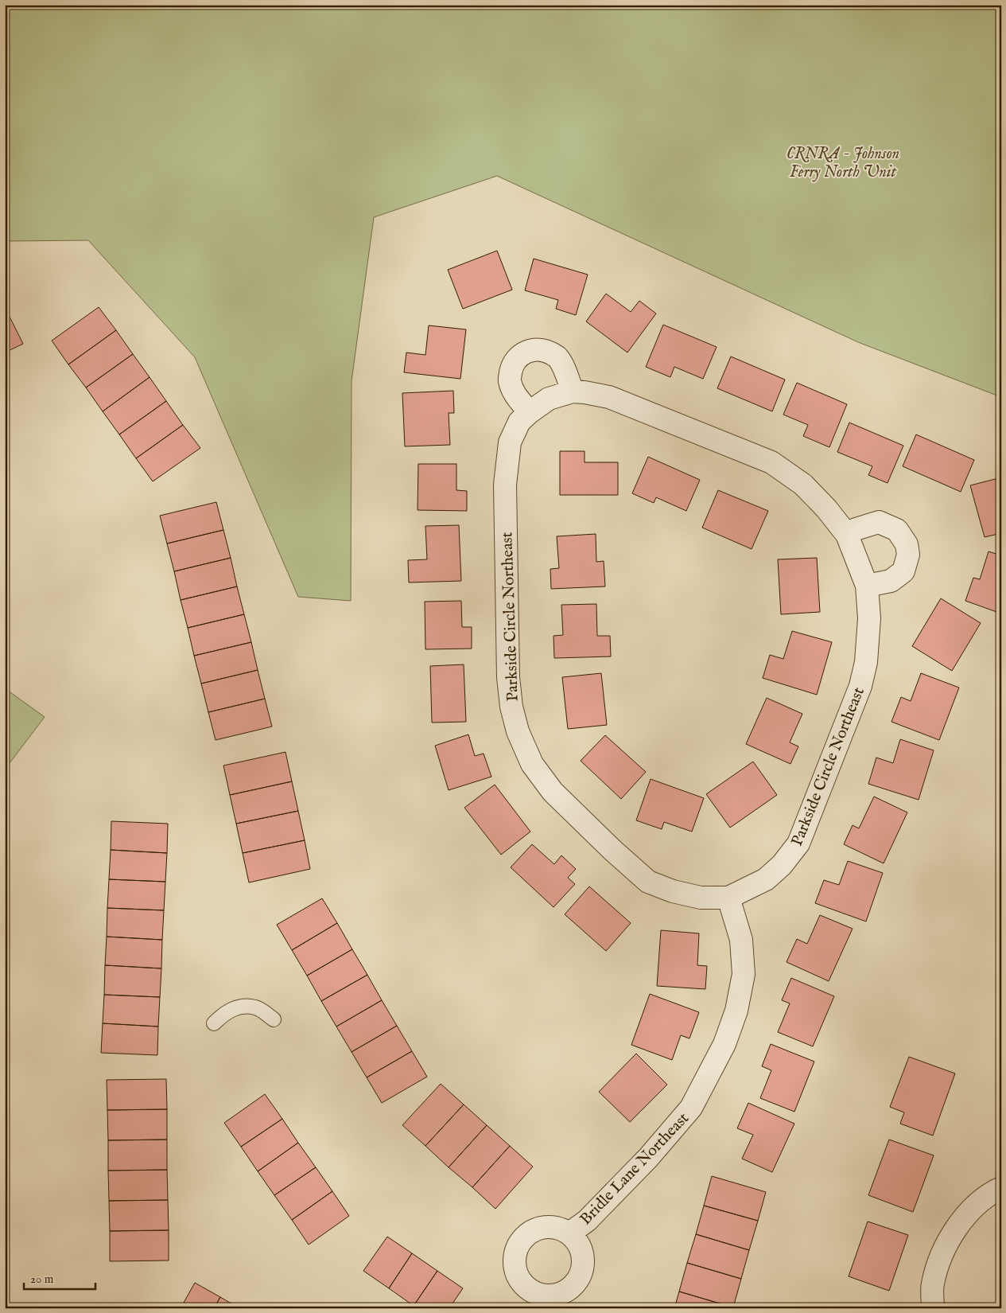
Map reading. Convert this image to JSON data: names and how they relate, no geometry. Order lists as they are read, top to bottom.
{
  "streets": {
    "street": ["Parkside Circle Northeast", "Bridle Lane Northeast"]
  },
  "crossings": [
    ["Parkside Circle Northeast", "Bridle Lane Northeast"]
  ],
  "parks": ["CRNRA - Johnson Ferry North Unit"],
  "scale_bar": "20 m"
}
